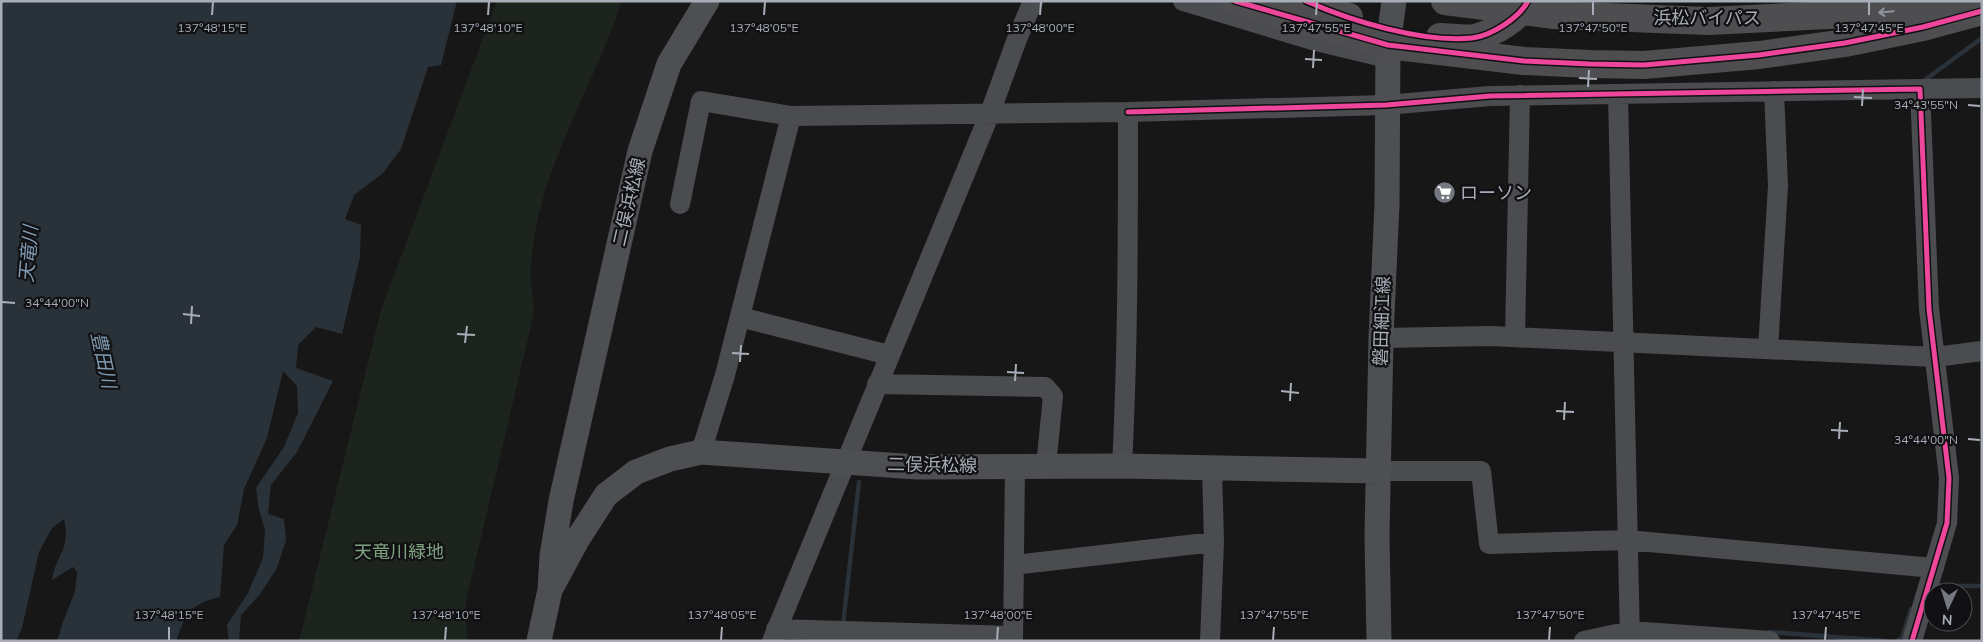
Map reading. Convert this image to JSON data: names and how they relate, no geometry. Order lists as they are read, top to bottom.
{
  "streets": {
    "highway": ["浜松バイパス"],
    "main road": ["二俣浜松線", "磐田細江線"]
  },
  "crossings": [
    ["二俣浜松線", "磐田細江線"]
  ],
  "water": ["天竜川", "豊田川"],
  "parks": ["天竜川緑地"],
  "places": {
    "supermarket": ["ローソン"]
  },
  "north": "bottom",
  "coordinates": [
    "137°48'15\"E",
    "137°48'10\"E",
    "137°48'05\"E",
    "137°48'00\"E",
    "137°47'55\"E",
    "137°47'50\"E",
    "137°47'45\"E",
    "34°43'55\"N",
    "34°44'00\"N"
  ]
}
